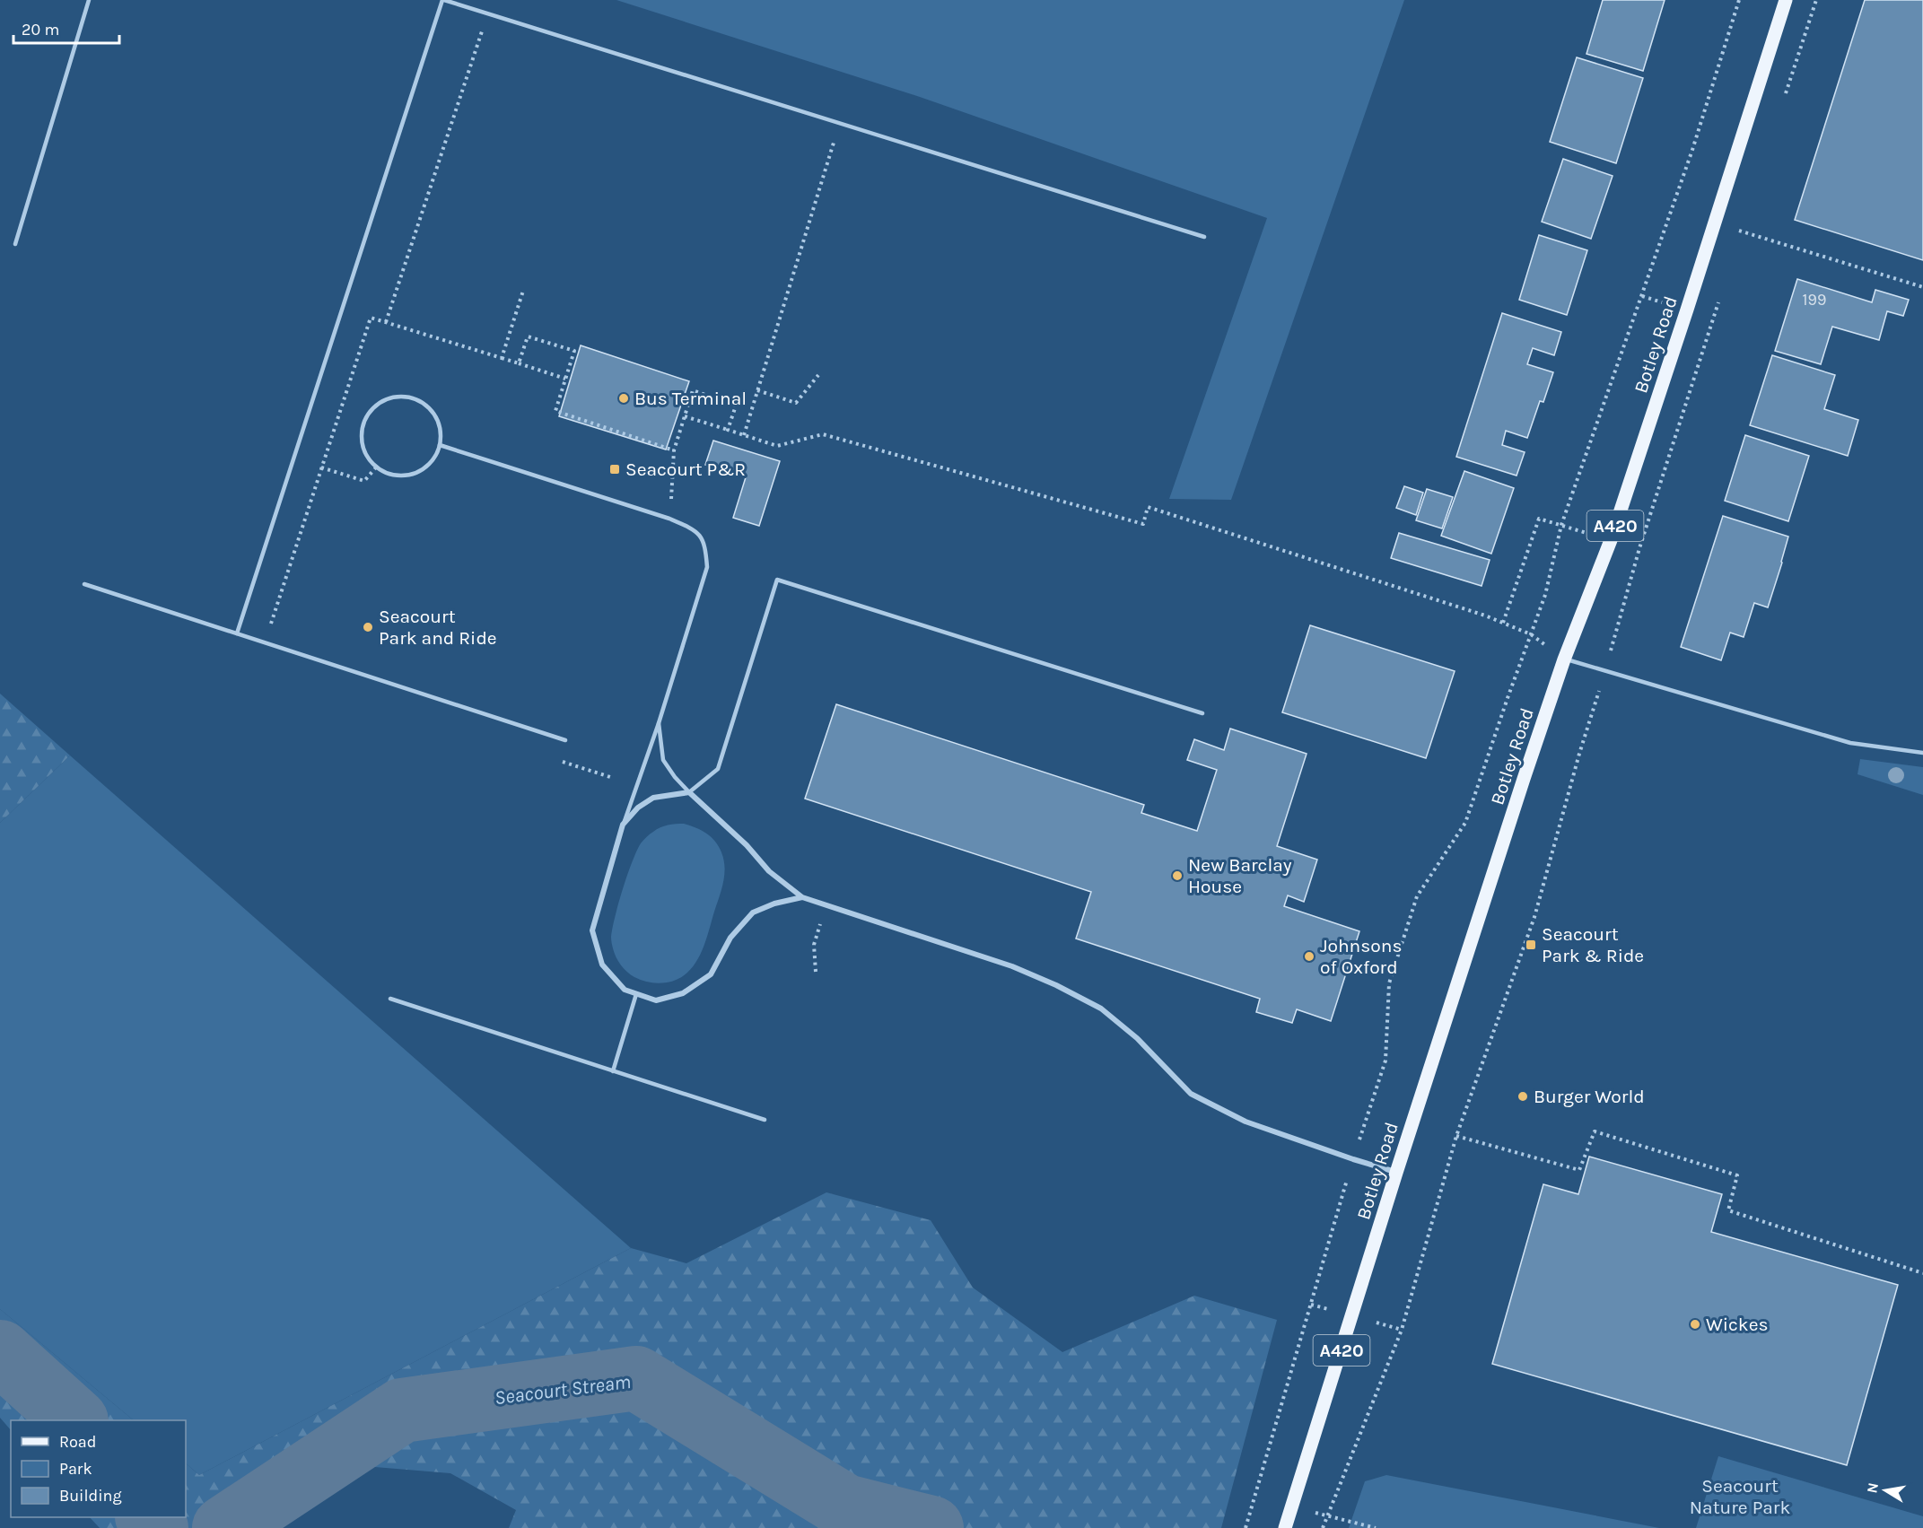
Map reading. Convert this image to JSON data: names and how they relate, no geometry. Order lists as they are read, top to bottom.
{
  "streets": {
    "main road": ["Botley Road", "A420"]
  },
  "water": ["Seacourt Stream"],
  "parks": ["Seacourt Nature Park"],
  "places": {
    "other": [
      "Bus Terminal",
      "Seacourt Park and Ride",
      "New Barclay House",
      "Johnsons of Oxford",
      "Burger World",
      "Wickes"
    ],
    "transit": ["Seacourt P&R", "Seacourt Park & Ride"]
  },
  "house_numbers": ["199"],
  "legend": ["Road", "Park", "Building"],
  "scale_bar": "20 m",
  "north": "left"
}
